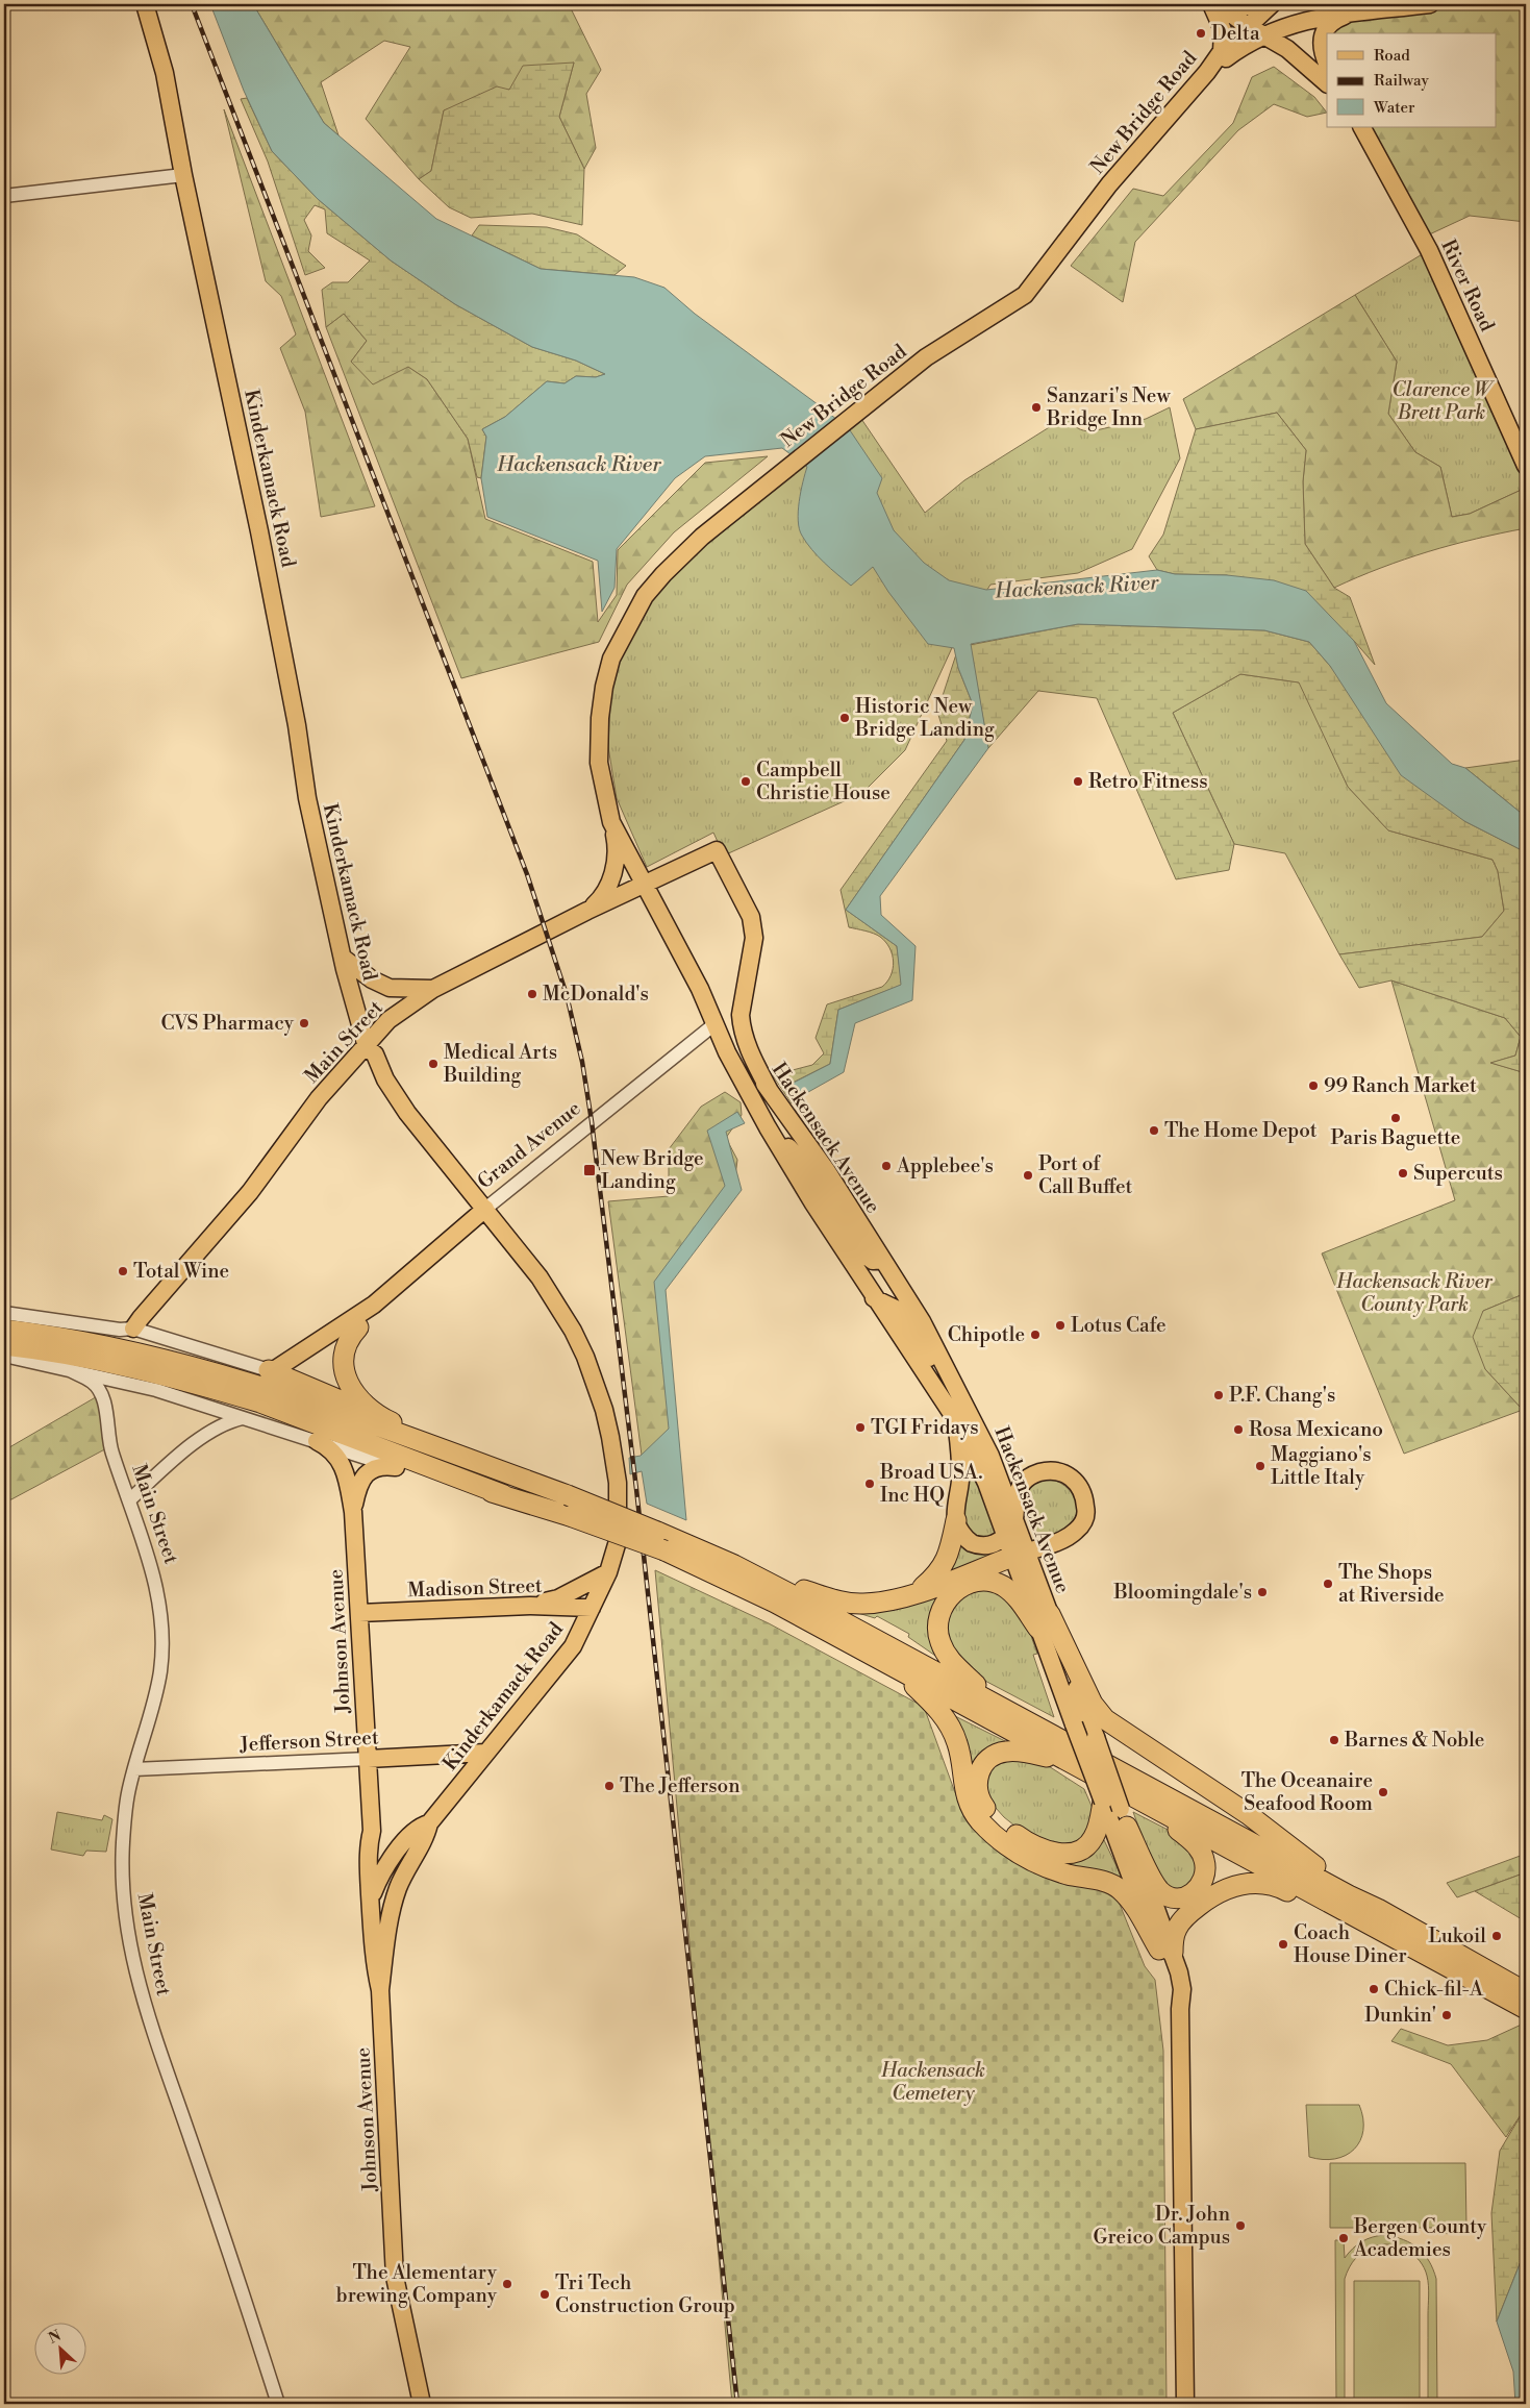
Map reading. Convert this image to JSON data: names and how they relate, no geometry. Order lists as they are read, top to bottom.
{
  "streets": {
    "main road": [
      "New Bridge Road",
      "River Road",
      "Kinderkamack Road",
      "Main Street",
      "Hackensack Avenue",
      "Grand Avenue",
      "Madison Street",
      "Johnson Avenue",
      "Jefferson Street"
    ]
  },
  "crossings": [
    ["New Bridge Road", "Main Street"],
    ["New Bridge Road", "Hackensack Avenue"],
    ["Kinderkamack Road", "Main Street"],
    ["Kinderkamack Road", "Grand Avenue"],
    ["Kinderkamack Road", "Madison Street"],
    ["Kinderkamack Road", "Johnson Avenue"],
    ["Kinderkamack Road", "Jefferson Street"],
    ["Main Street", "Hackensack Avenue"],
    ["Main Street", "Jefferson Street"],
    ["Hackensack Avenue", "Grand Avenue"],
    ["Madison Street", "Johnson Avenue"],
    ["Johnson Avenue", "Jefferson Street"]
  ],
  "water": ["Hackensack River"],
  "parks": ["Clarence W Brett Park", "Hackensack River County Park", "Hackensack Cemetery"],
  "places": {
    "other": [
      "Delta",
      "Sanzari's New Bridge Inn",
      "Historic New Bridge Landing",
      "Campbell Christie House",
      "Retro Fitness",
      "McDonald's",
      "CVS Pharmacy",
      "Medical Arts Building",
      "99 Ranch Market",
      "Paris Baguette",
      "The Home Depot",
      "Applebee's",
      "Supercuts",
      "Port of Call Buffet",
      "Total Wine",
      "Lotus Cafe",
      "Chipotle",
      "P.F. Chang's",
      "TGI Fridays",
      "Rosa Mexicano",
      "Maggiano's Little Italy",
      "Broad USA. Inc HQ",
      "The Shops at Riverside",
      "Bloomingdale's",
      "Barnes & Noble",
      "The Jefferson",
      "The Oceanaire Seafood Room",
      "Lukoil",
      "Coach House Diner",
      "Chick-fil-A",
      "Dunkin'",
      "Dr. John Greico Campus",
      "Bergen County Academies",
      "The Alementary brewing Company",
      "Tri Tech Construction Group"
    ],
    "transit": ["New Bridge Landing"]
  },
  "legend": ["Road", "Railway", "Water"],
  "north": "top left"
}
